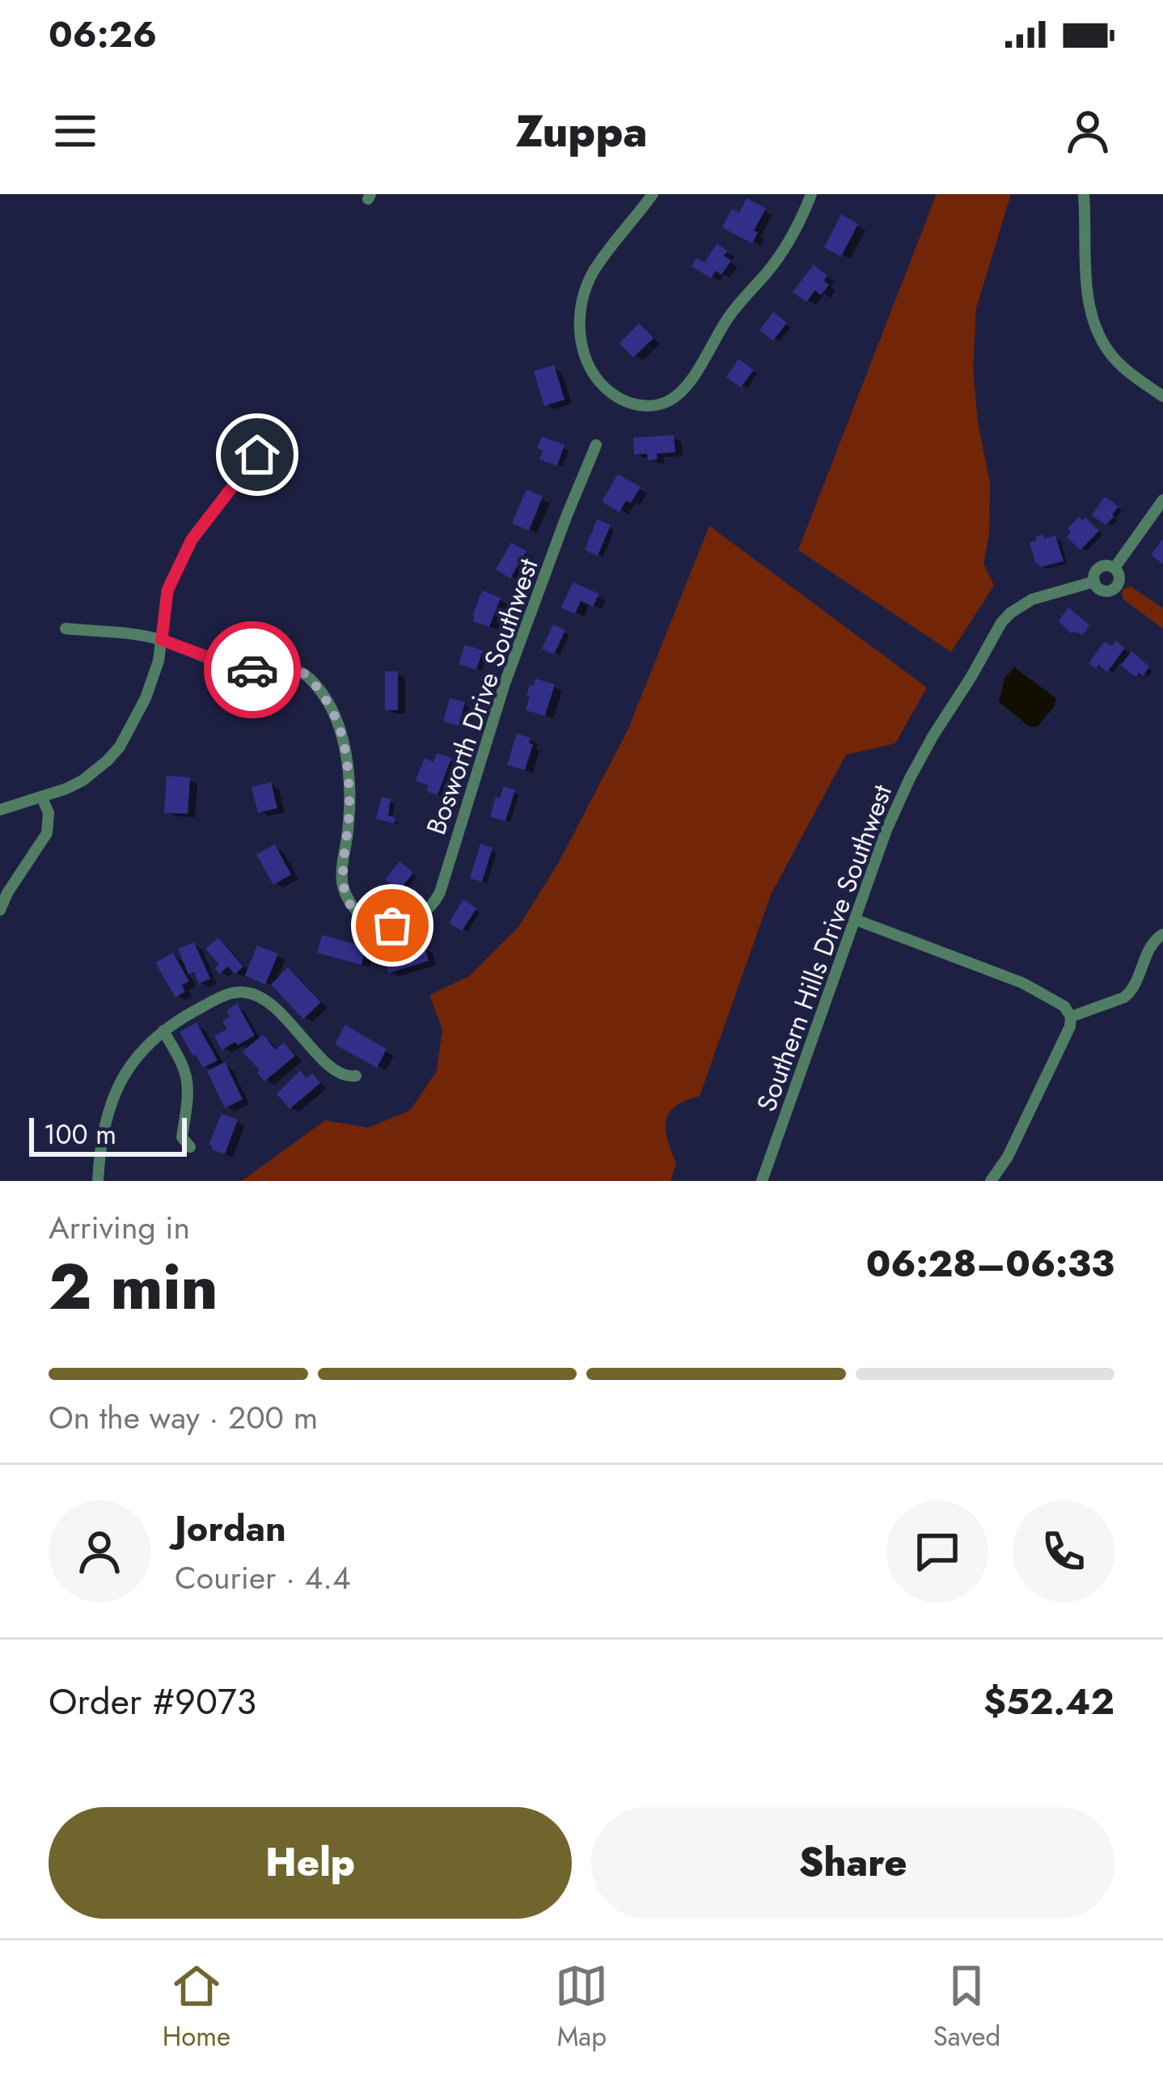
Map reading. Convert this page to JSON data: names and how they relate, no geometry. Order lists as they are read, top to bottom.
{
  "streets": {
    "street": ["Bosworth Drive Southwest", "Southern Hills Drive Southwest"]
  },
  "scale_bar": "100 m",
  "page": {
    "status": "06:26",
    "header": "Zuppa",
    "scale": "100 m",
    "heading": ["2 min", "Arriving in", "06:28–06:33"],
    "panel": [
      "Jordan",
      "Courier · 4.4",
      "Order #9073",
      "$52.42"
    ],
    "bar": "On the way · 200 m",
    "buttons": ["Help", "Share"],
    "tabs": ["Home", "Map", "Saved"]
  }
}
